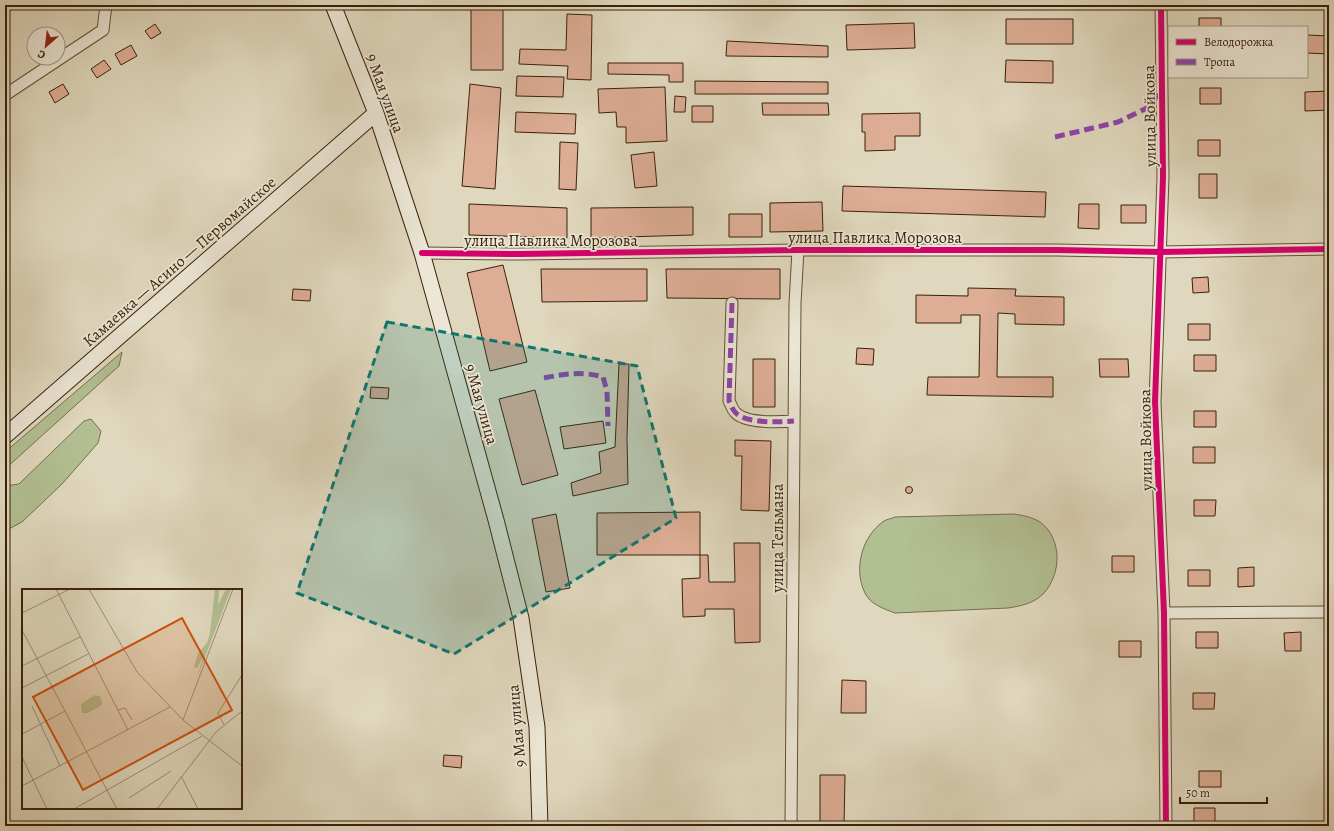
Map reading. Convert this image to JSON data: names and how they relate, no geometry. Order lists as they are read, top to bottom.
{
  "streets": {
    "main road": ["9 Мая улица", "Камаевка — Асино — Первомайское"],
    "street": ["улица Войкова", "улица Павлика Морозова", "улица Тельмана"]
  },
  "crossings": [
    ["9 Мая улица", "улица Павлика Морозова"],
    ["9 Мая улица", "Камаевка — Асино — Первомайское"],
    ["улица Войкова", "улица Павлика Морозова"],
    ["улица Павлика Морозова", "улица Тельмана"]
  ],
  "legend": ["Велодорожка", "Тропа"],
  "scale_bar": "50 m",
  "north": "bottom left"
}
